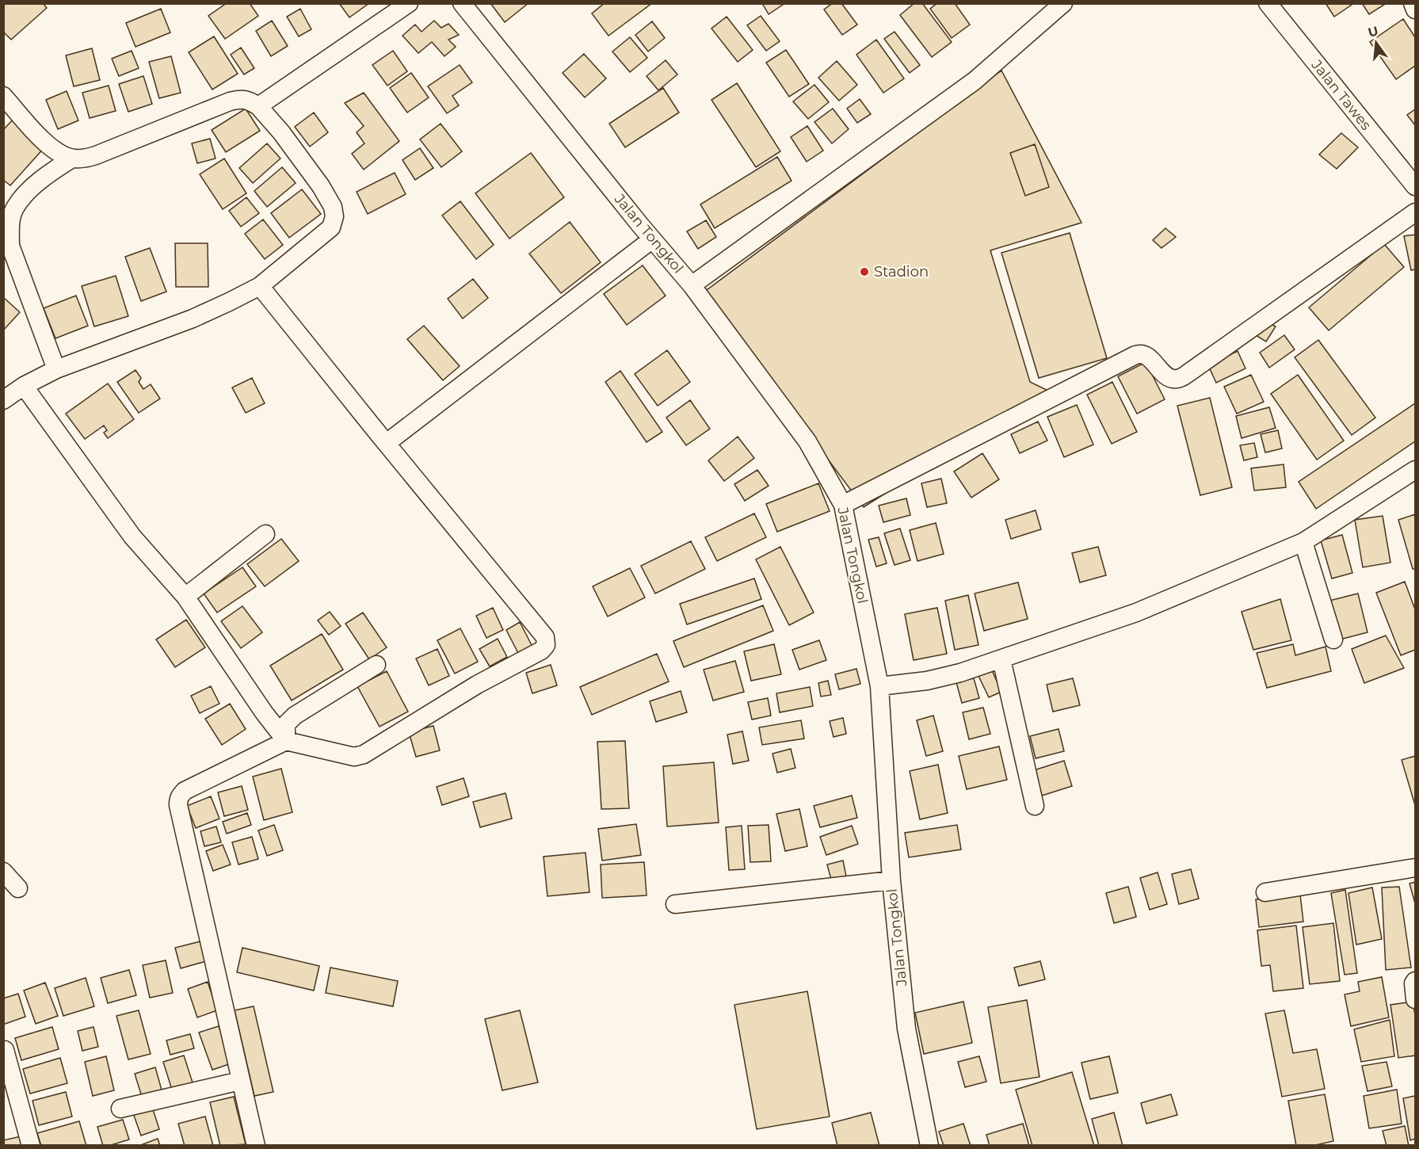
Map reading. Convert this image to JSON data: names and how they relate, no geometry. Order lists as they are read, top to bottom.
{
  "streets": {
    "street": ["Jalan Tawes", "Jalan Tongkol"]
  },
  "places": ["Stadion"],
  "north": "top"
}
